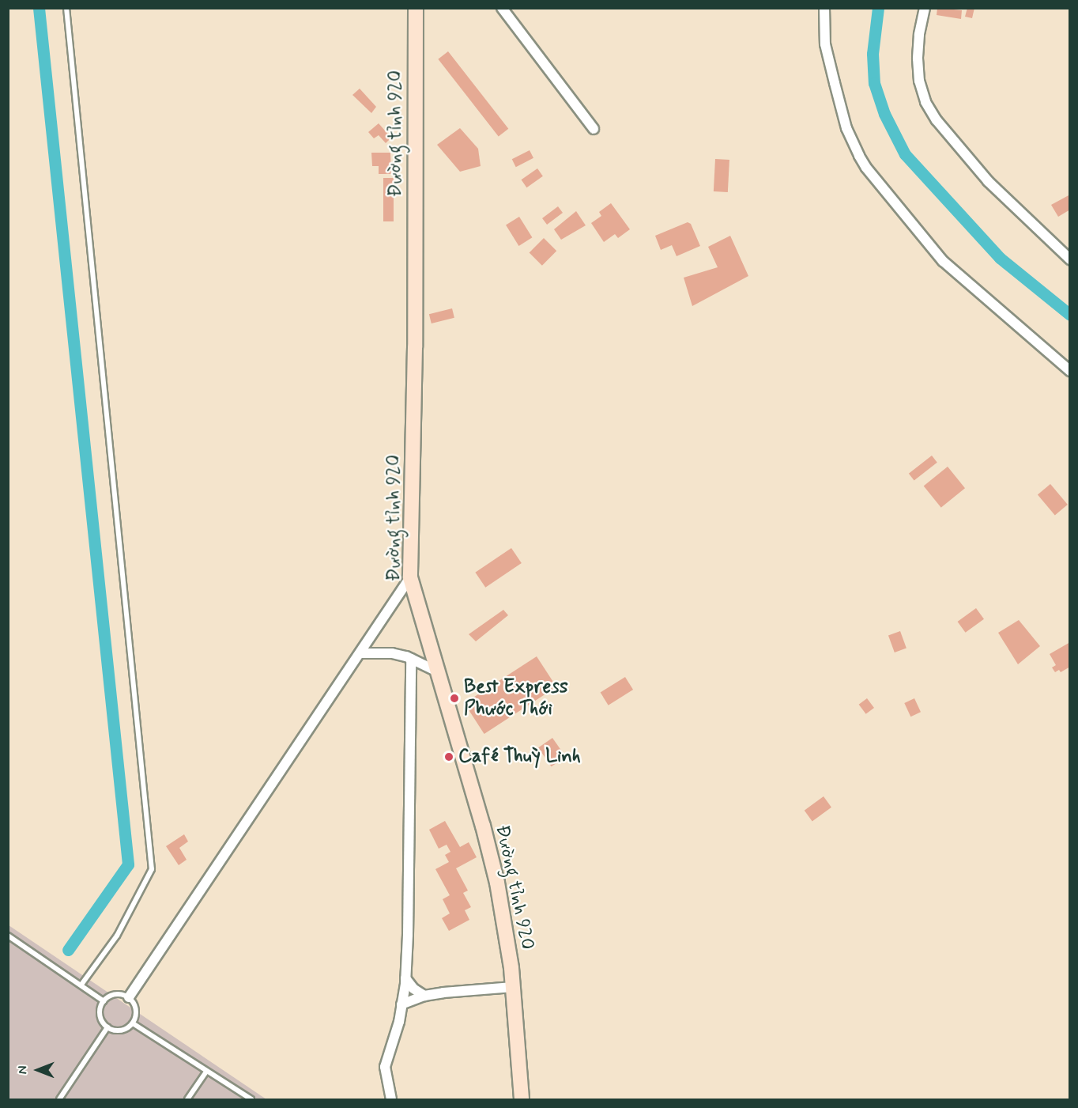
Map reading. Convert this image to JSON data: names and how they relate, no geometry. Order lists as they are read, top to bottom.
{
  "streets": {
    "main road": ["Đường tỉnh 920"]
  },
  "places": ["Best Express Phước Thới", "Café Thuỳ Linh"],
  "north": "left"
}
